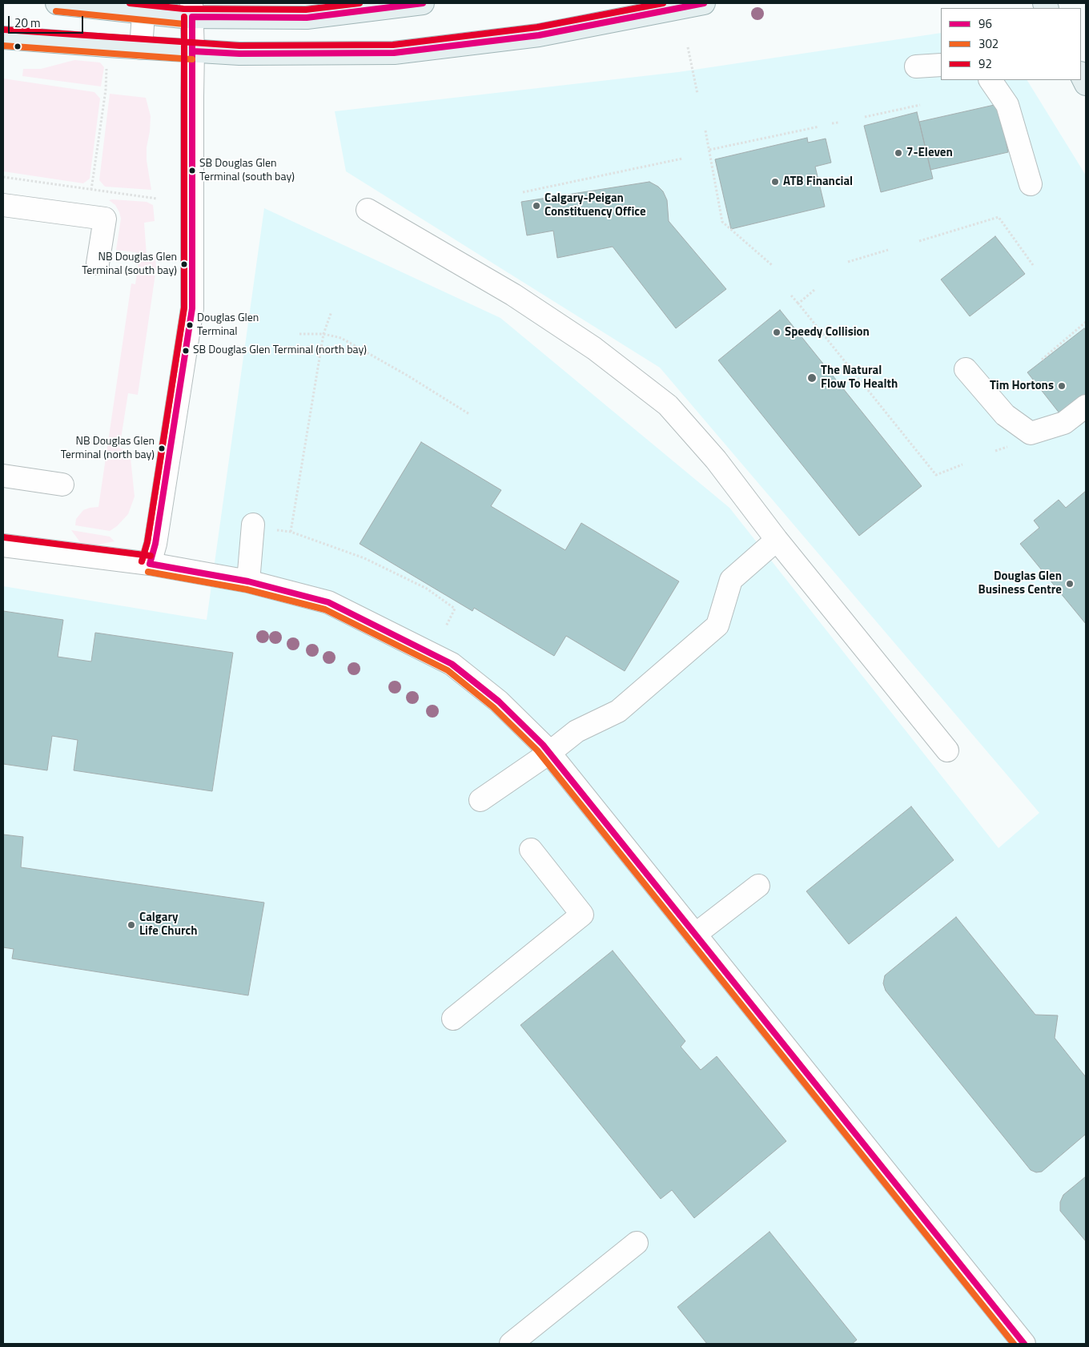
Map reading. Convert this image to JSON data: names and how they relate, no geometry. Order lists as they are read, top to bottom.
{
  "places": [
    "7-Eleven",
    "SB Douglas Glen Terminal (south bay)",
    "ATB Financial",
    "Calgary-Peigan Constituency Office",
    "NB Douglas Glen Terminal (south bay)",
    "Douglas Glen Terminal",
    "Speedy Collision",
    "SB Douglas Glen Terminal (north bay)",
    "The Natural Flow To Health",
    "Tim Hortons",
    "NB Douglas Glen Terminal (north bay)",
    "Douglas Glen Business Centre",
    "Calgary Life Church"
  ],
  "lines": ["transit line 96", "transit line 92", "transit line 302"],
  "legend": ["96", "302", "92"],
  "scale_bar": "20 m"
}
